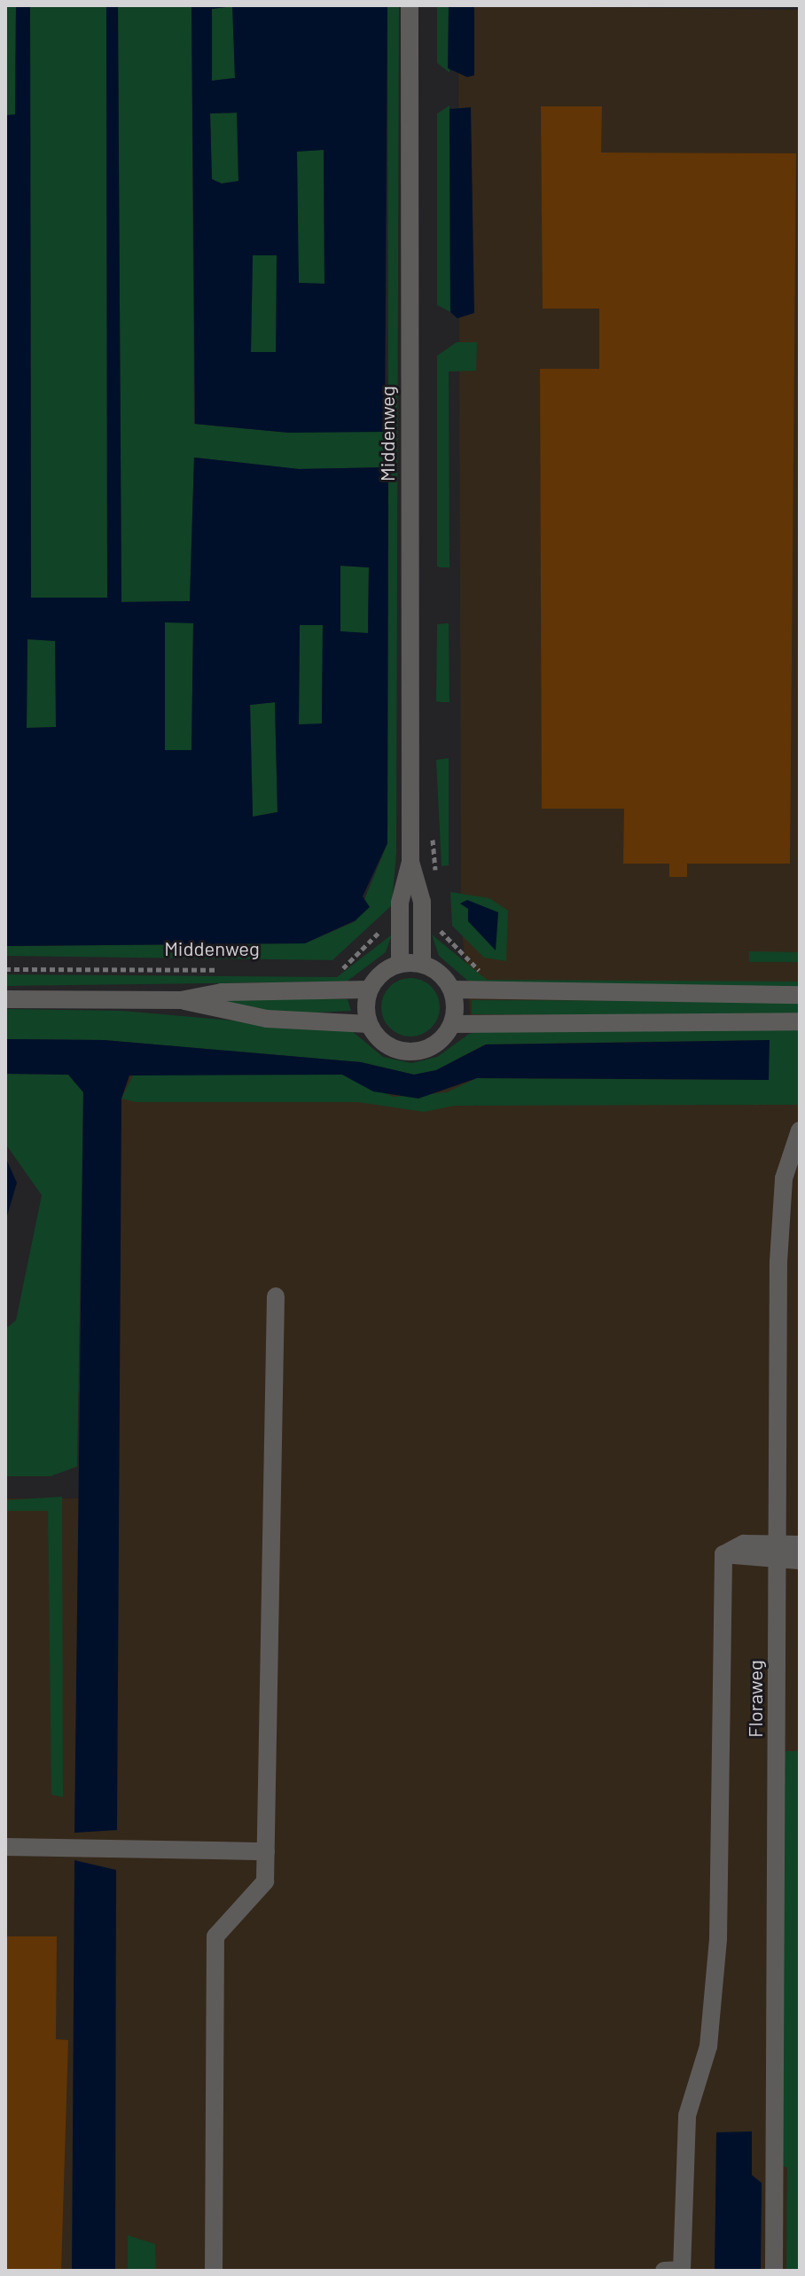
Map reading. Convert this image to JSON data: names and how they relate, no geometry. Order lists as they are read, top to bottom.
{
  "streets": {
    "street": ["Middenweg", "Floraweg"]
  }
}
